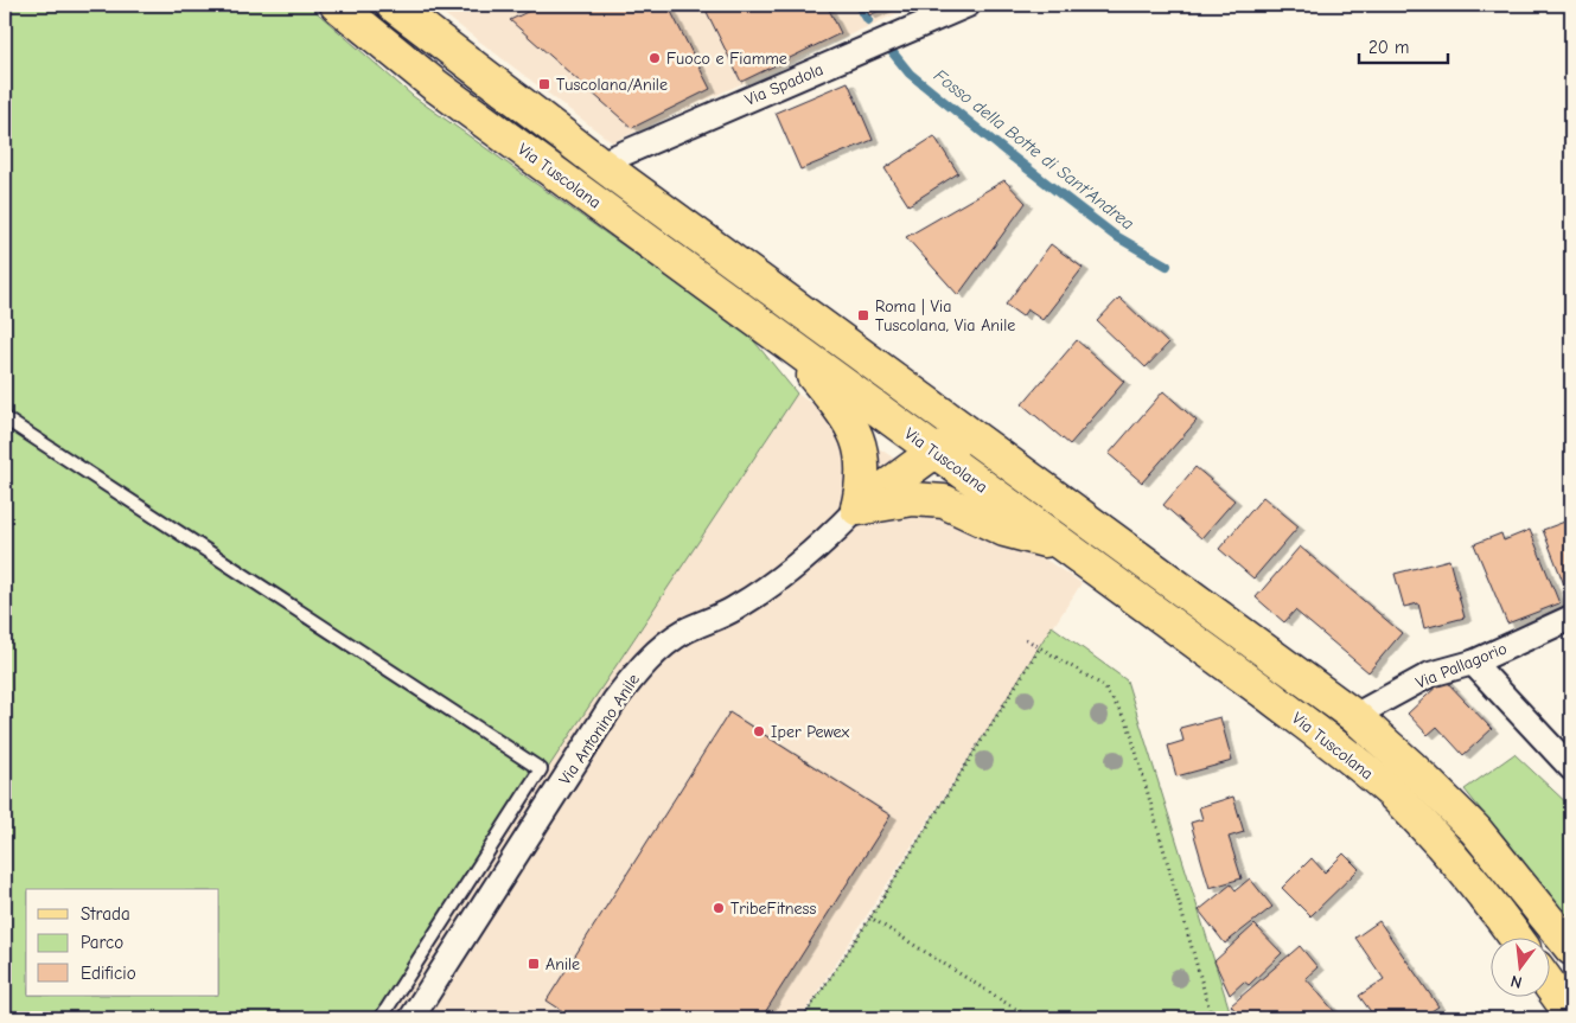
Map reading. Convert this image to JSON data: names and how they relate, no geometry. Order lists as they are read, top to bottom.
{
  "streets": {
    "main road": ["Via Tuscolana"],
    "street": ["Via Spadola", "Via Pallagorio", "Via Antonino Anile"]
  },
  "crossings": [
    ["Via Spadola", "Via Tuscolana"],
    ["Via Tuscolana", "Via Pallagorio"]
  ],
  "water": ["Fosso della Botte di Sant'Andrea"],
  "places": {
    "other": ["Fuoco e Fiamme", "Iper Pewex", "TribeFitness"],
    "transit": ["Tuscolana/Anile", "Roma | Via Tuscolana, Via Anile", "Anile"]
  },
  "legend": ["Strada", "Parco", "Edificio"],
  "scale_bar": "20 m",
  "north": "bottom"
}
